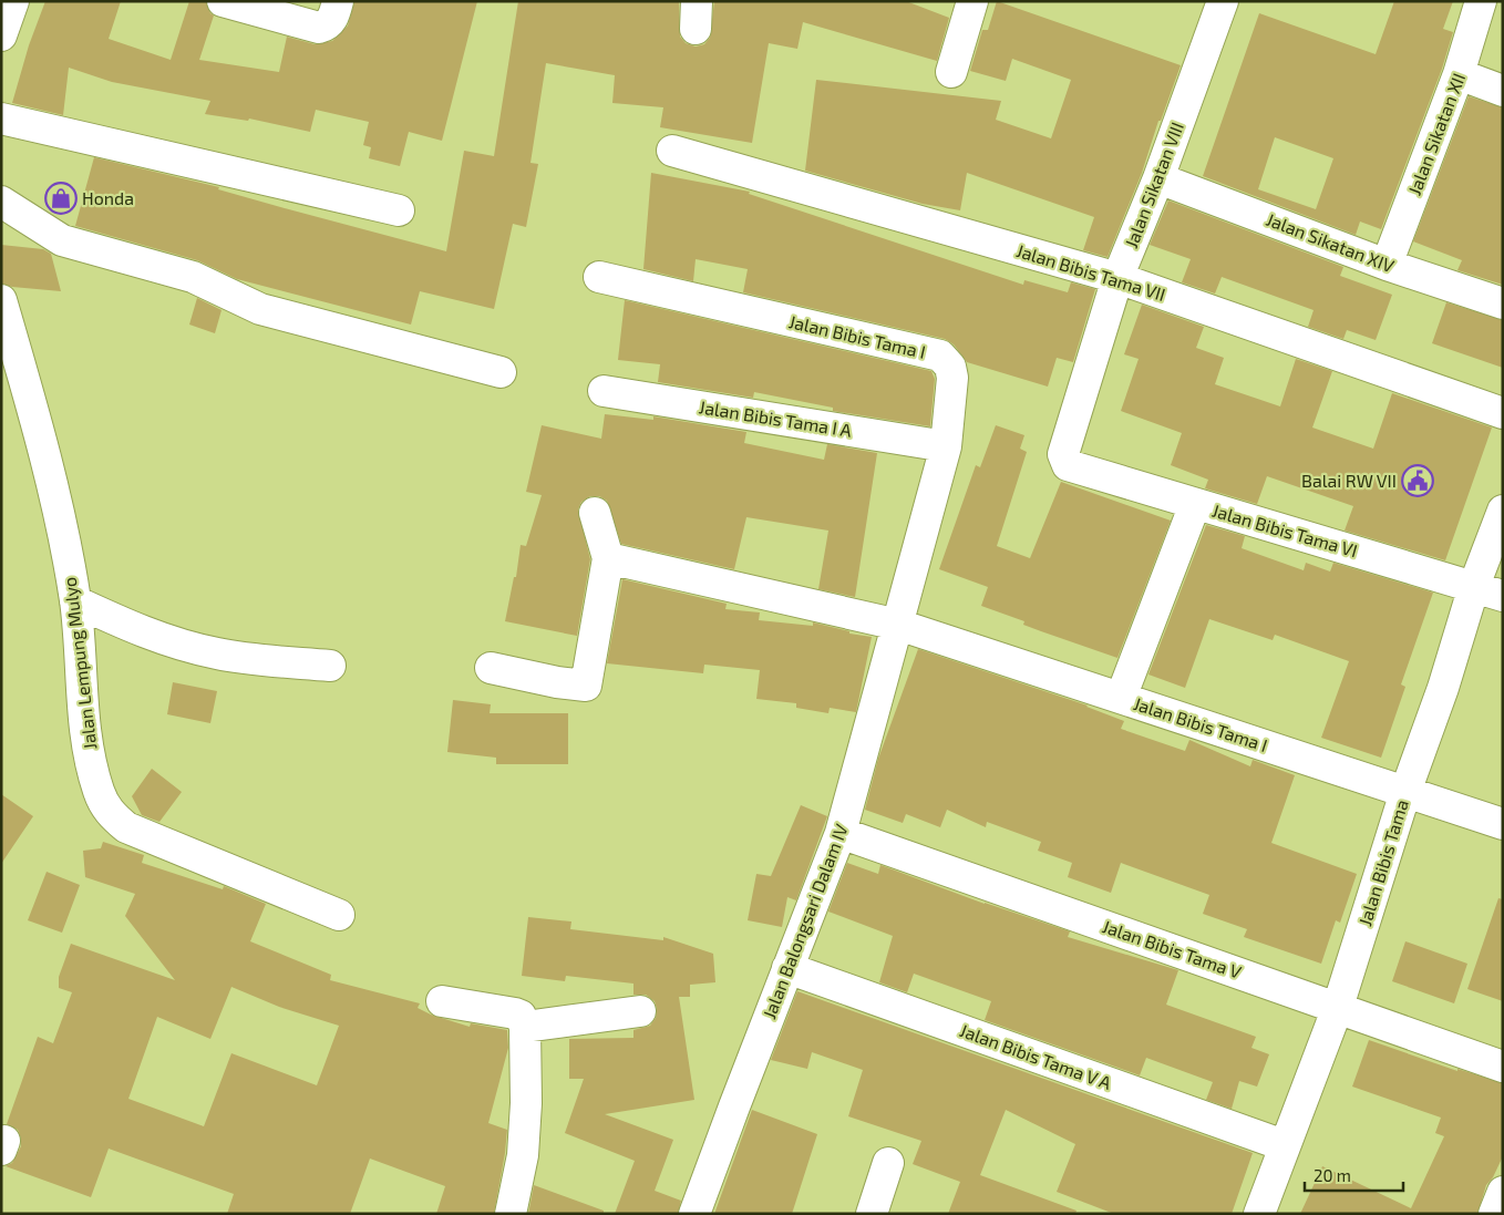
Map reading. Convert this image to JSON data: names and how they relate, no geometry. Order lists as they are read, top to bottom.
{
  "streets": {
    "street": [
      "Jalan Sikatan XII",
      "Jalan Sikatan VIII",
      "Jalan Sikatan XIV",
      "Jalan Bibis Tama VII",
      "Jalan Bibis Tama I",
      "Jalan Bibis Tama I A",
      "Jalan Bibis Tama VI",
      "Jalan Lempung Mulyo",
      "Jalan Bibis Tama",
      "Jalan Balongsari Dalam IV",
      "Jalan Bibis Tama V",
      "Jalan Bibis Tama V A"
    ]
  },
  "crossings": [
    ["Jalan Sikatan XII", "Jalan Sikatan XIV"],
    ["Jalan Sikatan VIII", "Jalan Sikatan XIV"],
    ["Jalan Sikatan VIII", "Jalan Bibis Tama VII"],
    ["Jalan Sikatan VIII", "Jalan Bibis Tama VI"],
    ["Jalan Bibis Tama I", "Jalan Bibis Tama I A"],
    ["Jalan Bibis Tama I", "Jalan Bibis Tama"],
    ["Jalan Bibis Tama I", "Jalan Balongsari Dalam IV"],
    ["Jalan Bibis Tama VI", "Jalan Bibis Tama"],
    ["Jalan Bibis Tama", "Jalan Bibis Tama V"],
    ["Jalan Bibis Tama", "Jalan Bibis Tama V A"],
    ["Jalan Balongsari Dalam IV", "Jalan Bibis Tama V"],
    ["Jalan Balongsari Dalam IV", "Jalan Bibis Tama V A"]
  ],
  "places": {
    "shop": ["Honda"],
    "public building": ["Balai RW VII"]
  },
  "scale_bar": "20 m"
}
